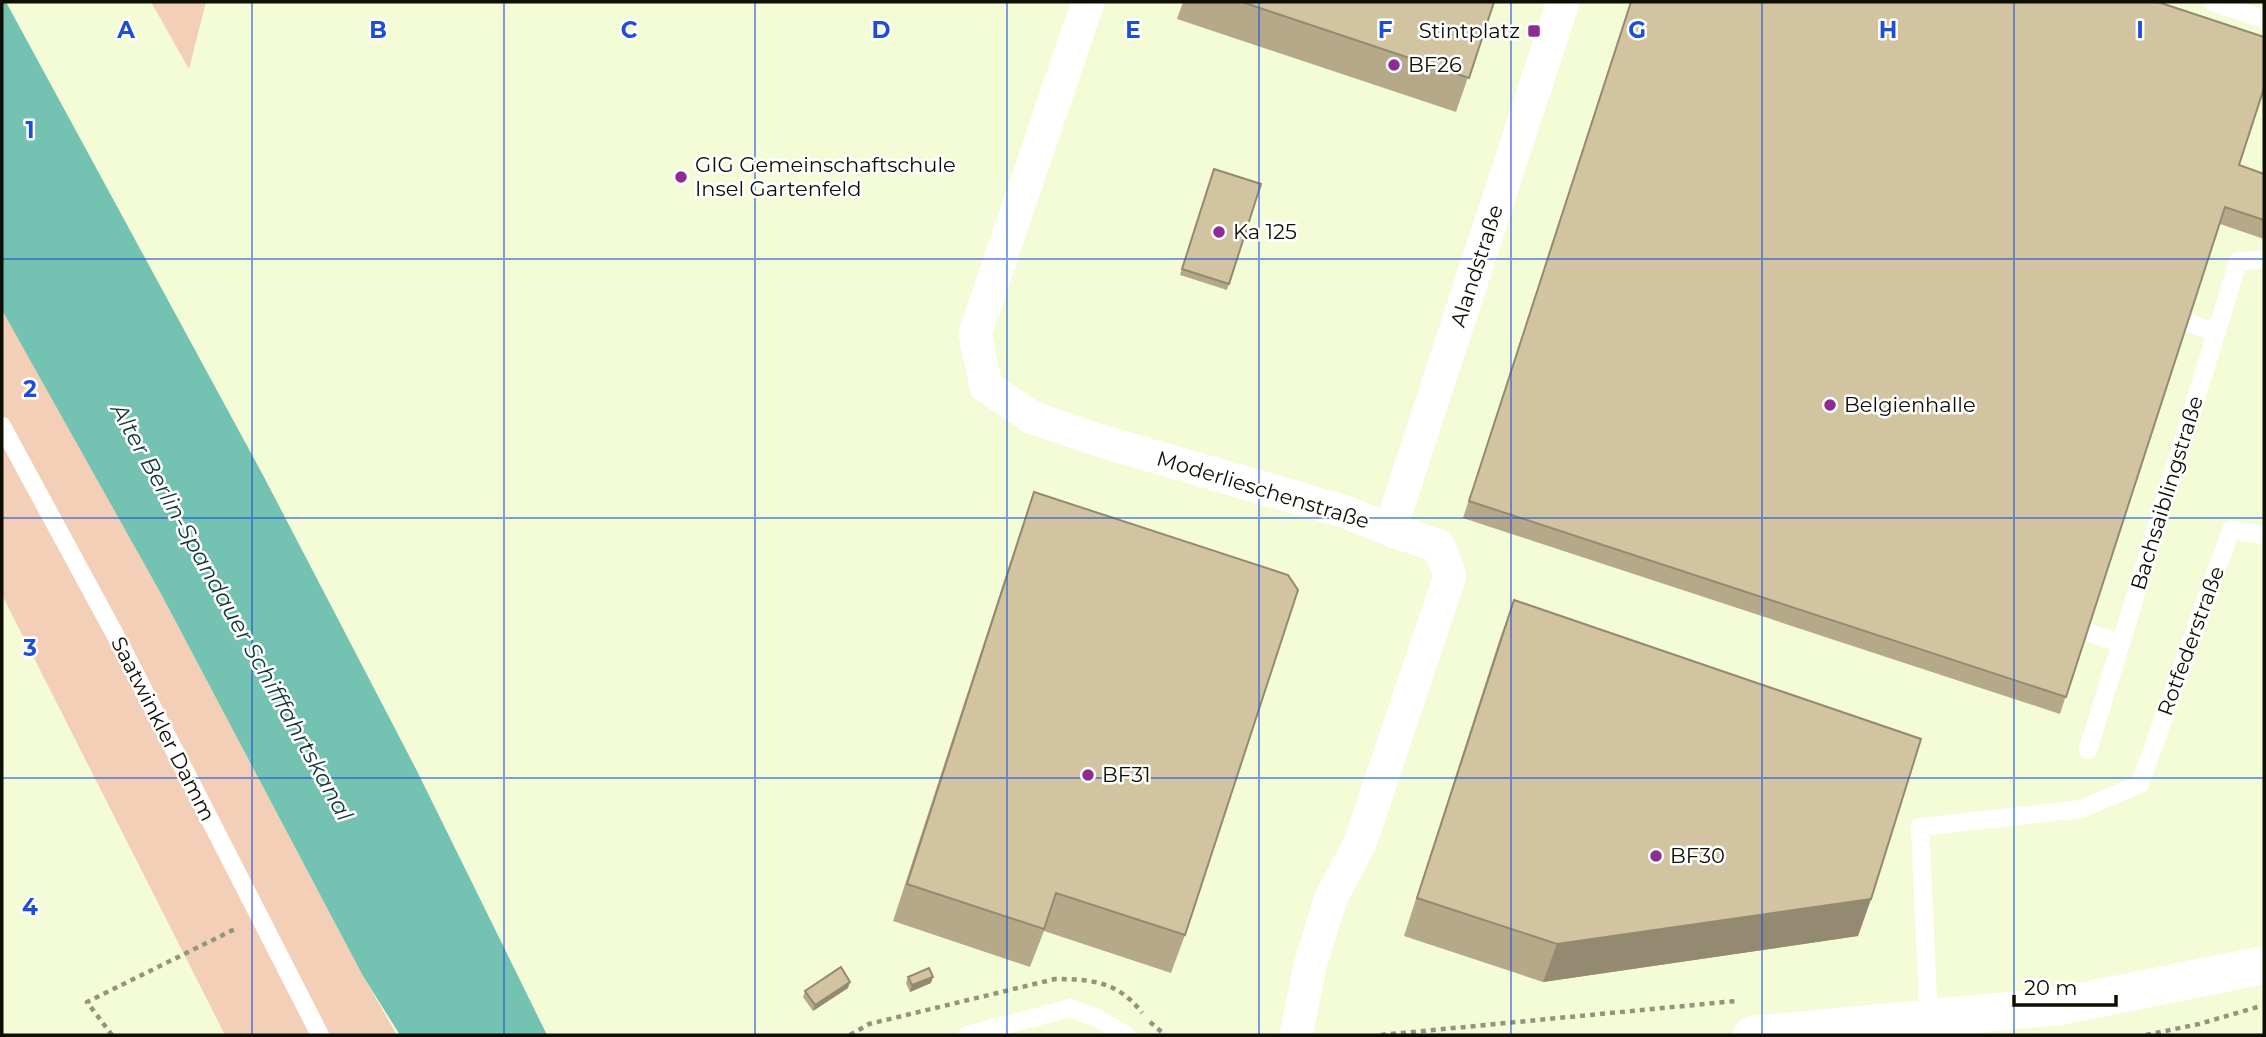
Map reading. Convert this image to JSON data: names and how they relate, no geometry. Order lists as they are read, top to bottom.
{
  "streets": {
    "street": ["Alandstraße", "Moderlieschenstraße"],
    "lane": ["Bachsaiblingstraße", "Rotfederstraße", "Saatwinkler Damm"]
  },
  "crossings": [
    ["Alandstraße", "Moderlieschenstraße"]
  ],
  "water": ["Alter Berlin-Spandauer Schifffahrtskanal"],
  "places": {
    "transit": ["Stintplatz"],
    "other": [
      "BF26",
      "GIG Gemeinschaftschule Insel Gartenfeld",
      "Ka 125",
      "Belgienhalle",
      "BF31",
      "BF30"
    ]
  },
  "scale_bar": "20 m",
  "grid": {
    "columns": [
      "A",
      "B",
      "C",
      "D",
      "E",
      "F",
      "G",
      "H",
      "I"
    ],
    "rows": [
      "1",
      "2",
      "3",
      "4"
    ]
  }
}
